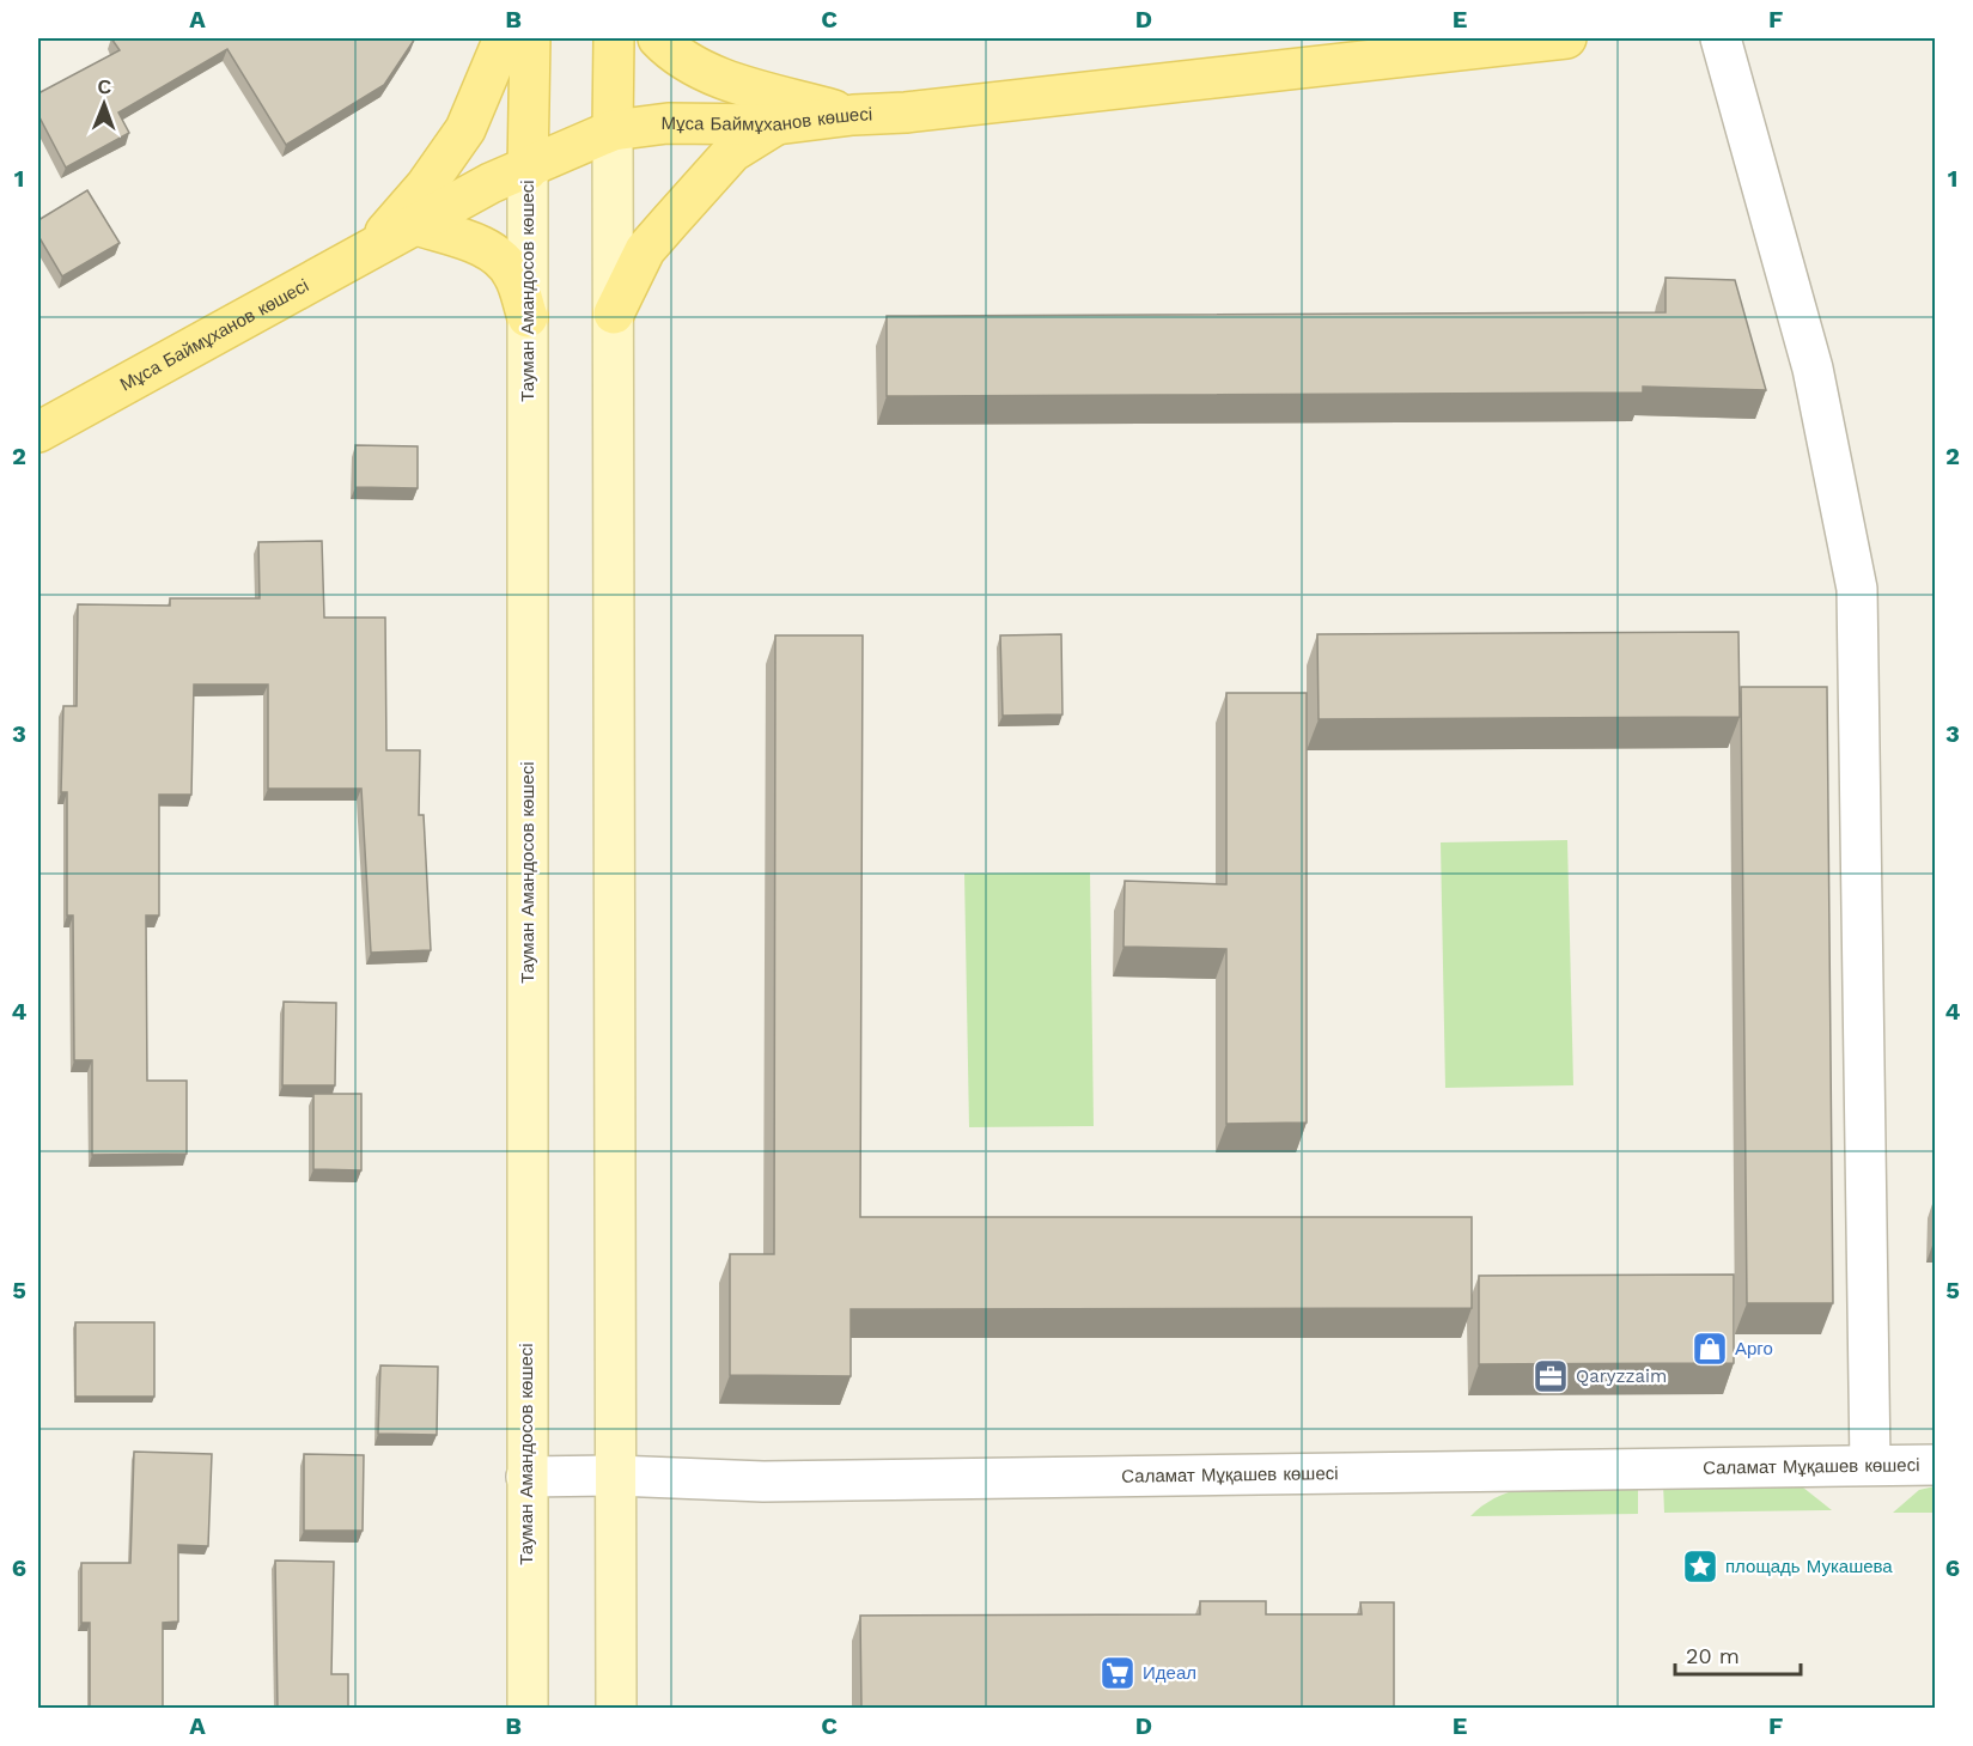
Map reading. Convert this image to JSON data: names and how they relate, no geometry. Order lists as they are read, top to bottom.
{
  "streets": {
    "main road": ["Мұса Баймұханов көшесі", "Тауман Амандосов көшесі"],
    "street": ["Саламат Мұқашев көшесі"]
  },
  "crossings": [
    ["Мұса Баймұханов көшесі", "Тауман Амандосов көшесі"],
    ["Тауман Амандосов көшесі", "Саламат Мұқашев көшесі"]
  ],
  "places": {
    "shop": ["Арго"],
    "office": ["Qaryzzaim"],
    "place": ["площадь Мукашева"],
    "supermarket": ["Идеал"]
  },
  "scale_bar": "20 m",
  "north": "top",
  "grid": {
    "columns": [
      "A",
      "B",
      "C",
      "D",
      "E",
      "F"
    ],
    "rows": [
      "1",
      "2",
      "3",
      "4",
      "5",
      "6"
    ]
  }
}
